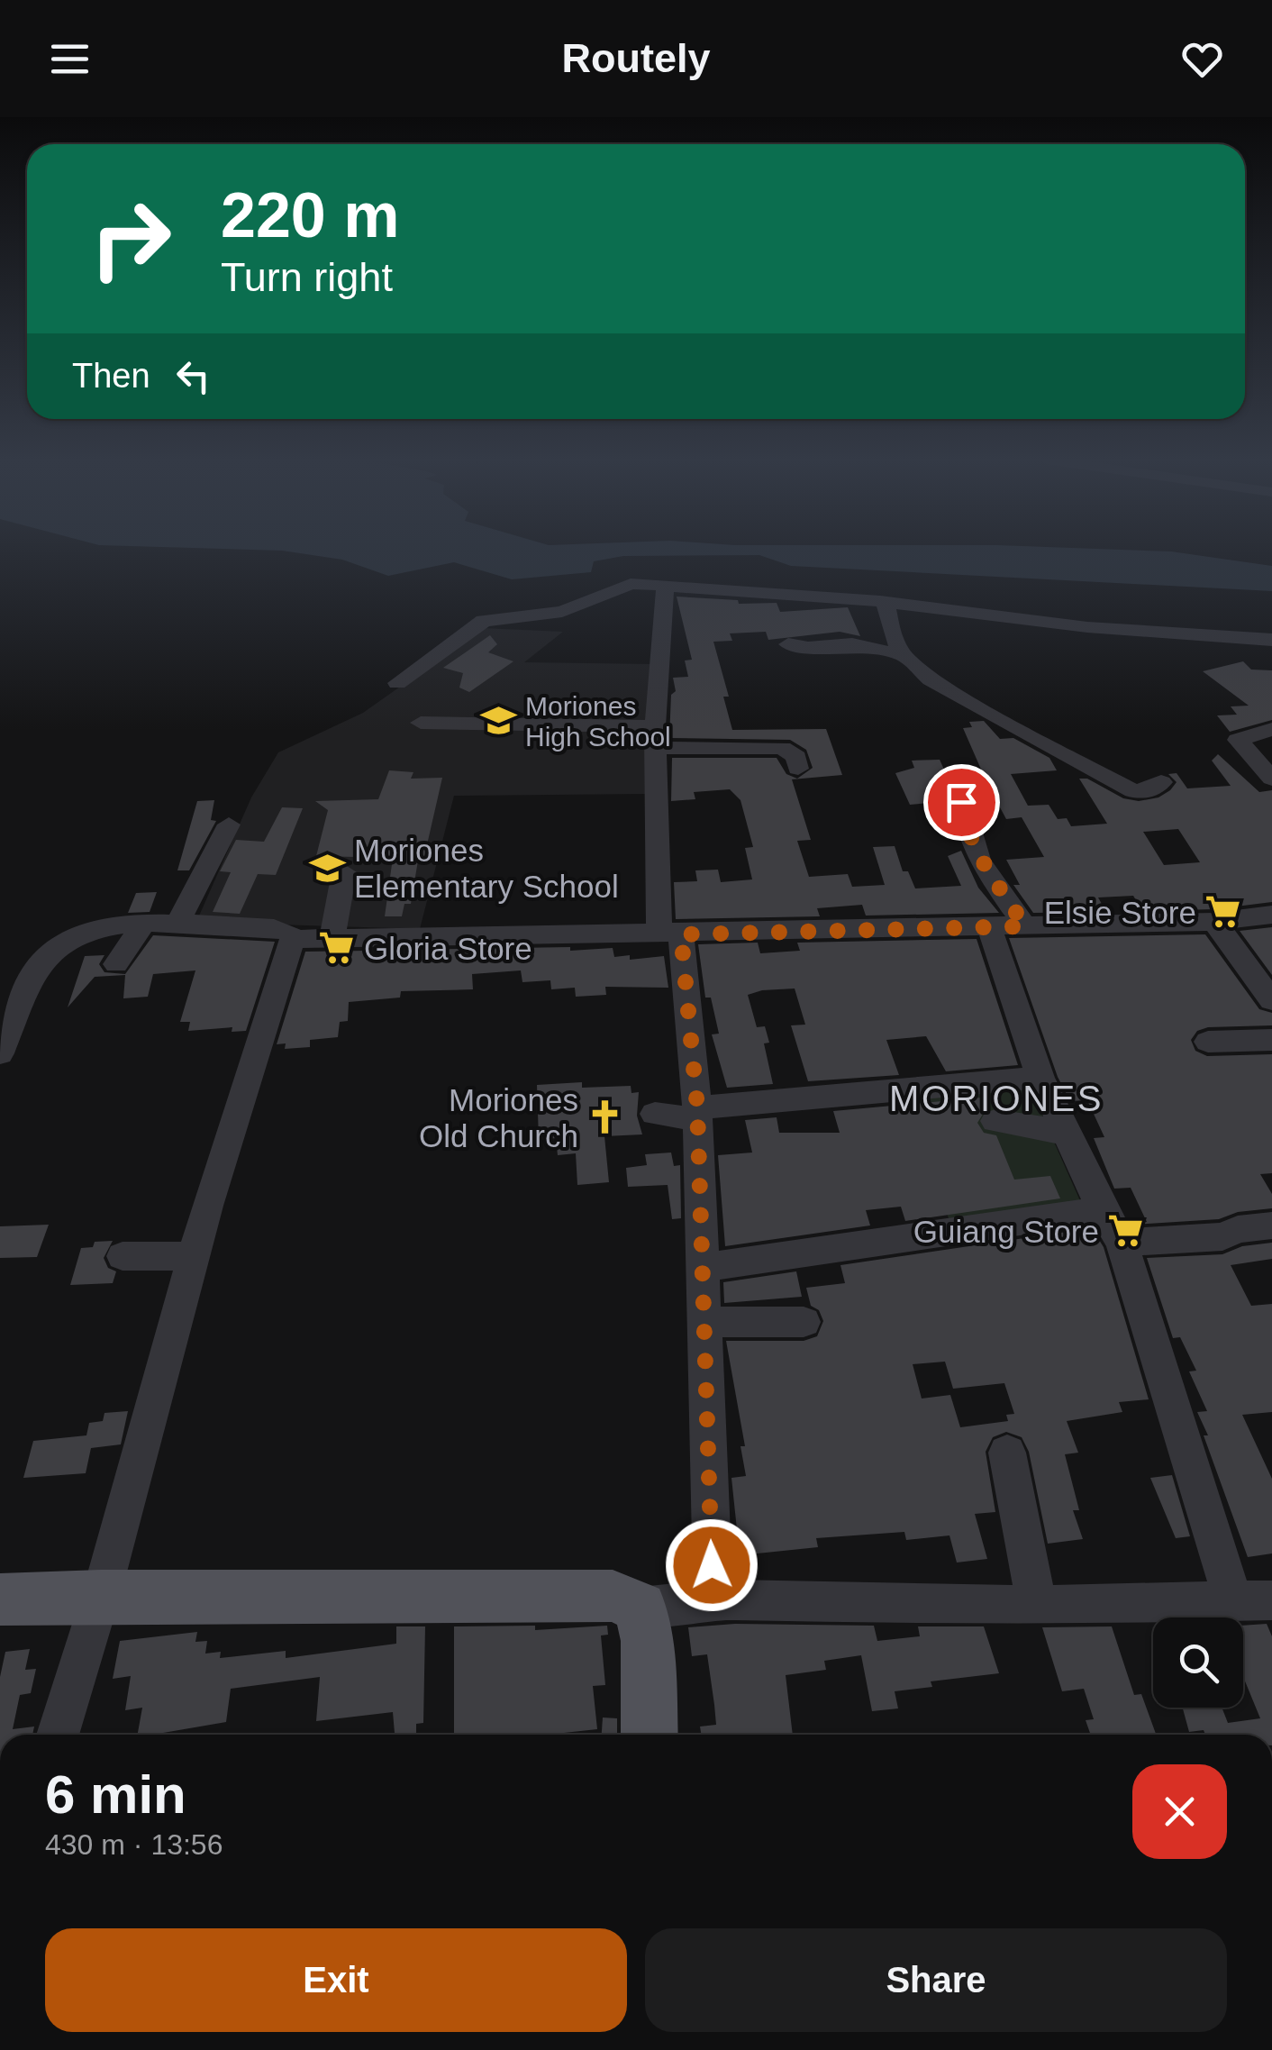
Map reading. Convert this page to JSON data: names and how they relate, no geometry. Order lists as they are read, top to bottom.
{
  "districts": ["MORIONES"],
  "places": {
    "school or university": ["Moriones High School", "Moriones Elementary School"],
    "supermarket": ["Elsie Store", "Gloria Store", "Guiang Store"],
    "church": ["Moriones Old Church"]
  },
  "page": {
    "header": "Routely",
    "turn": ["220 m", "Turn right"],
    "then": "Then",
    "heading": ["6 min", "430 m · 13:56"],
    "buttons": ["Exit", "Share"]
  }
}
